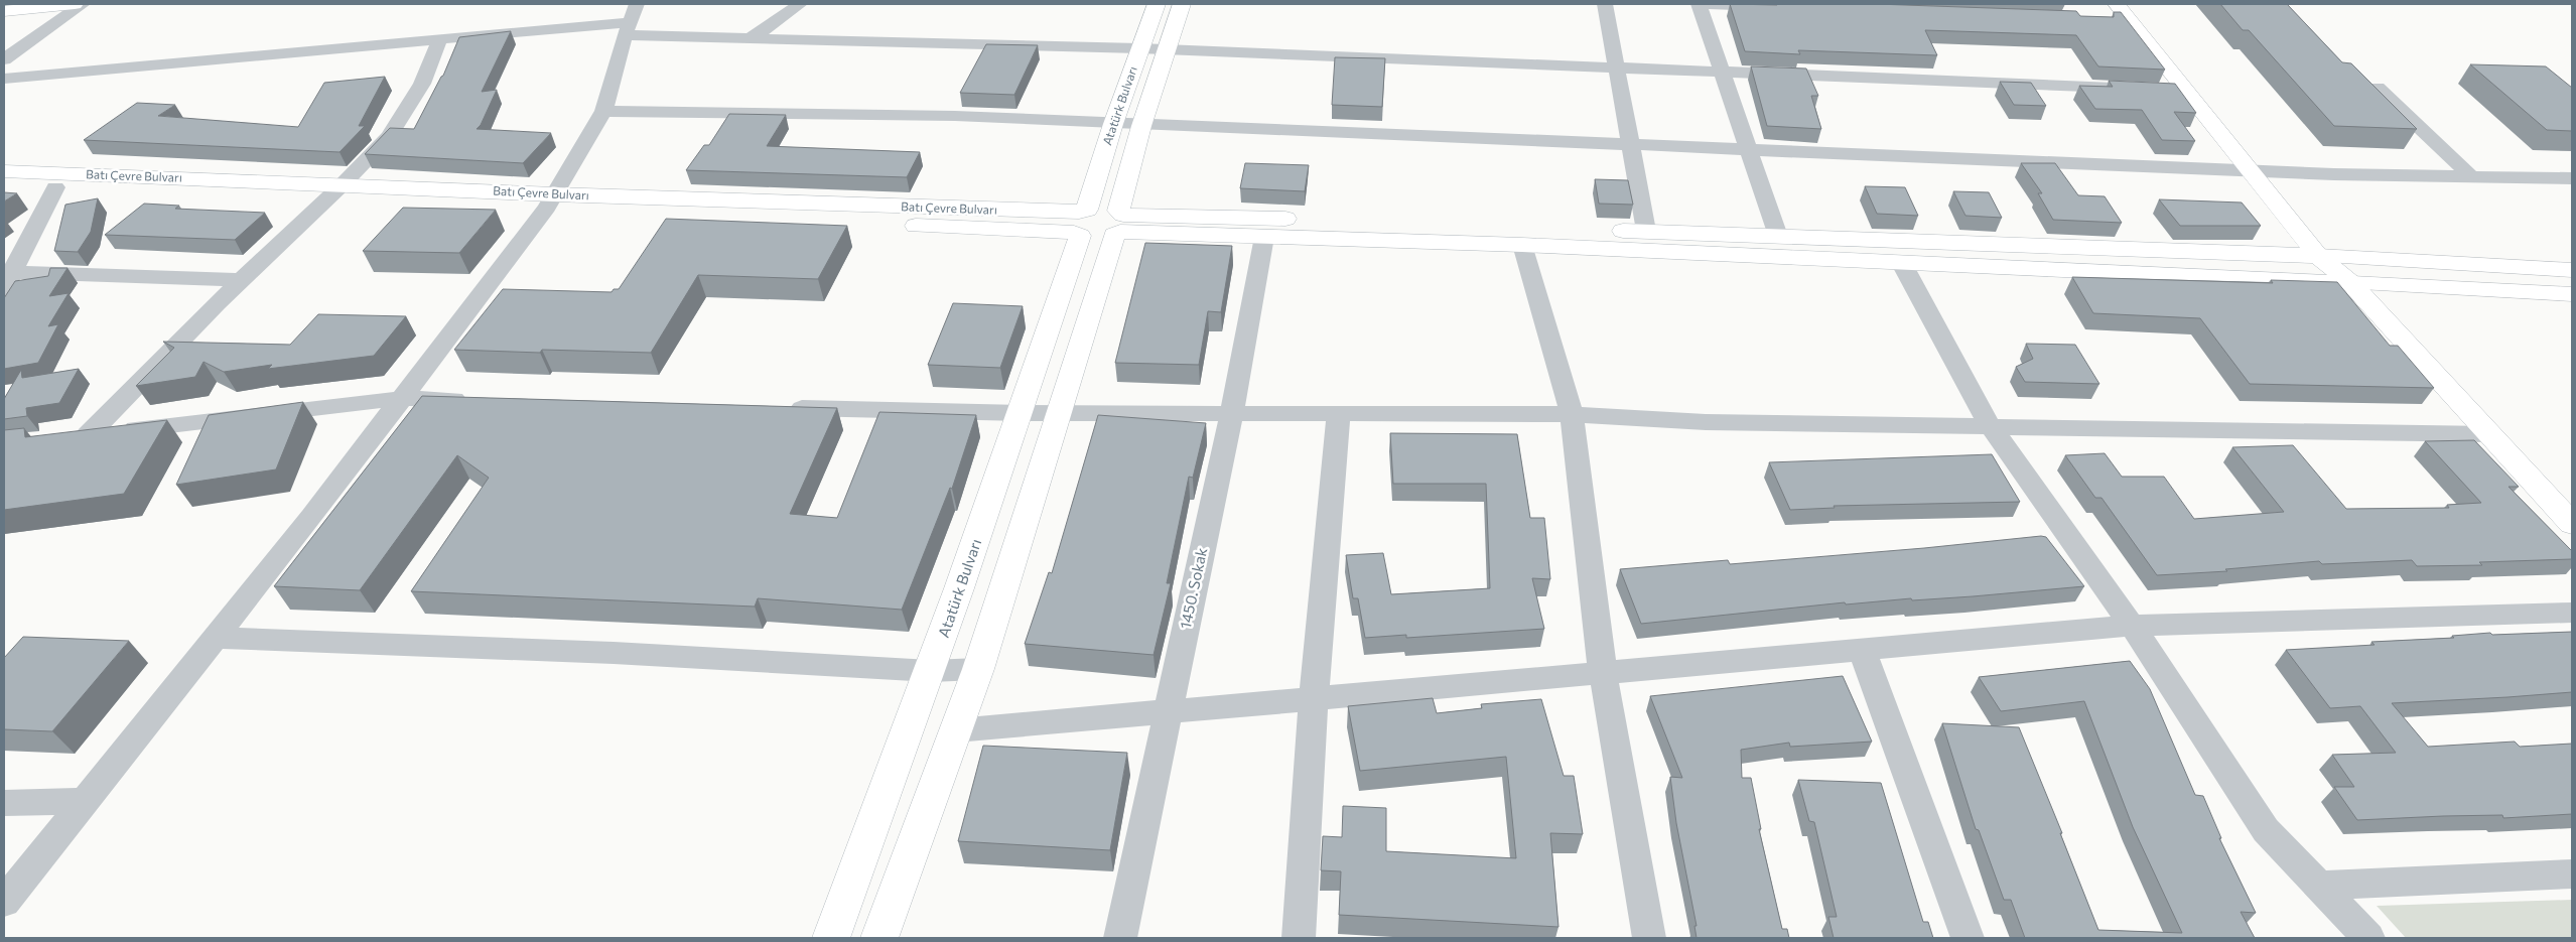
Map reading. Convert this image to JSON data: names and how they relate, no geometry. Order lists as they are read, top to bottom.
{
  "streets": {
    "main road": ["Atatürk Bulvarı", "Batı Çevre Bulvarı"],
    "street": ["1450. Sokak"]
  },
  "crossings": [
    ["Atatürk Bulvarı", "Batı Çevre Bulvarı"]
  ]
}
